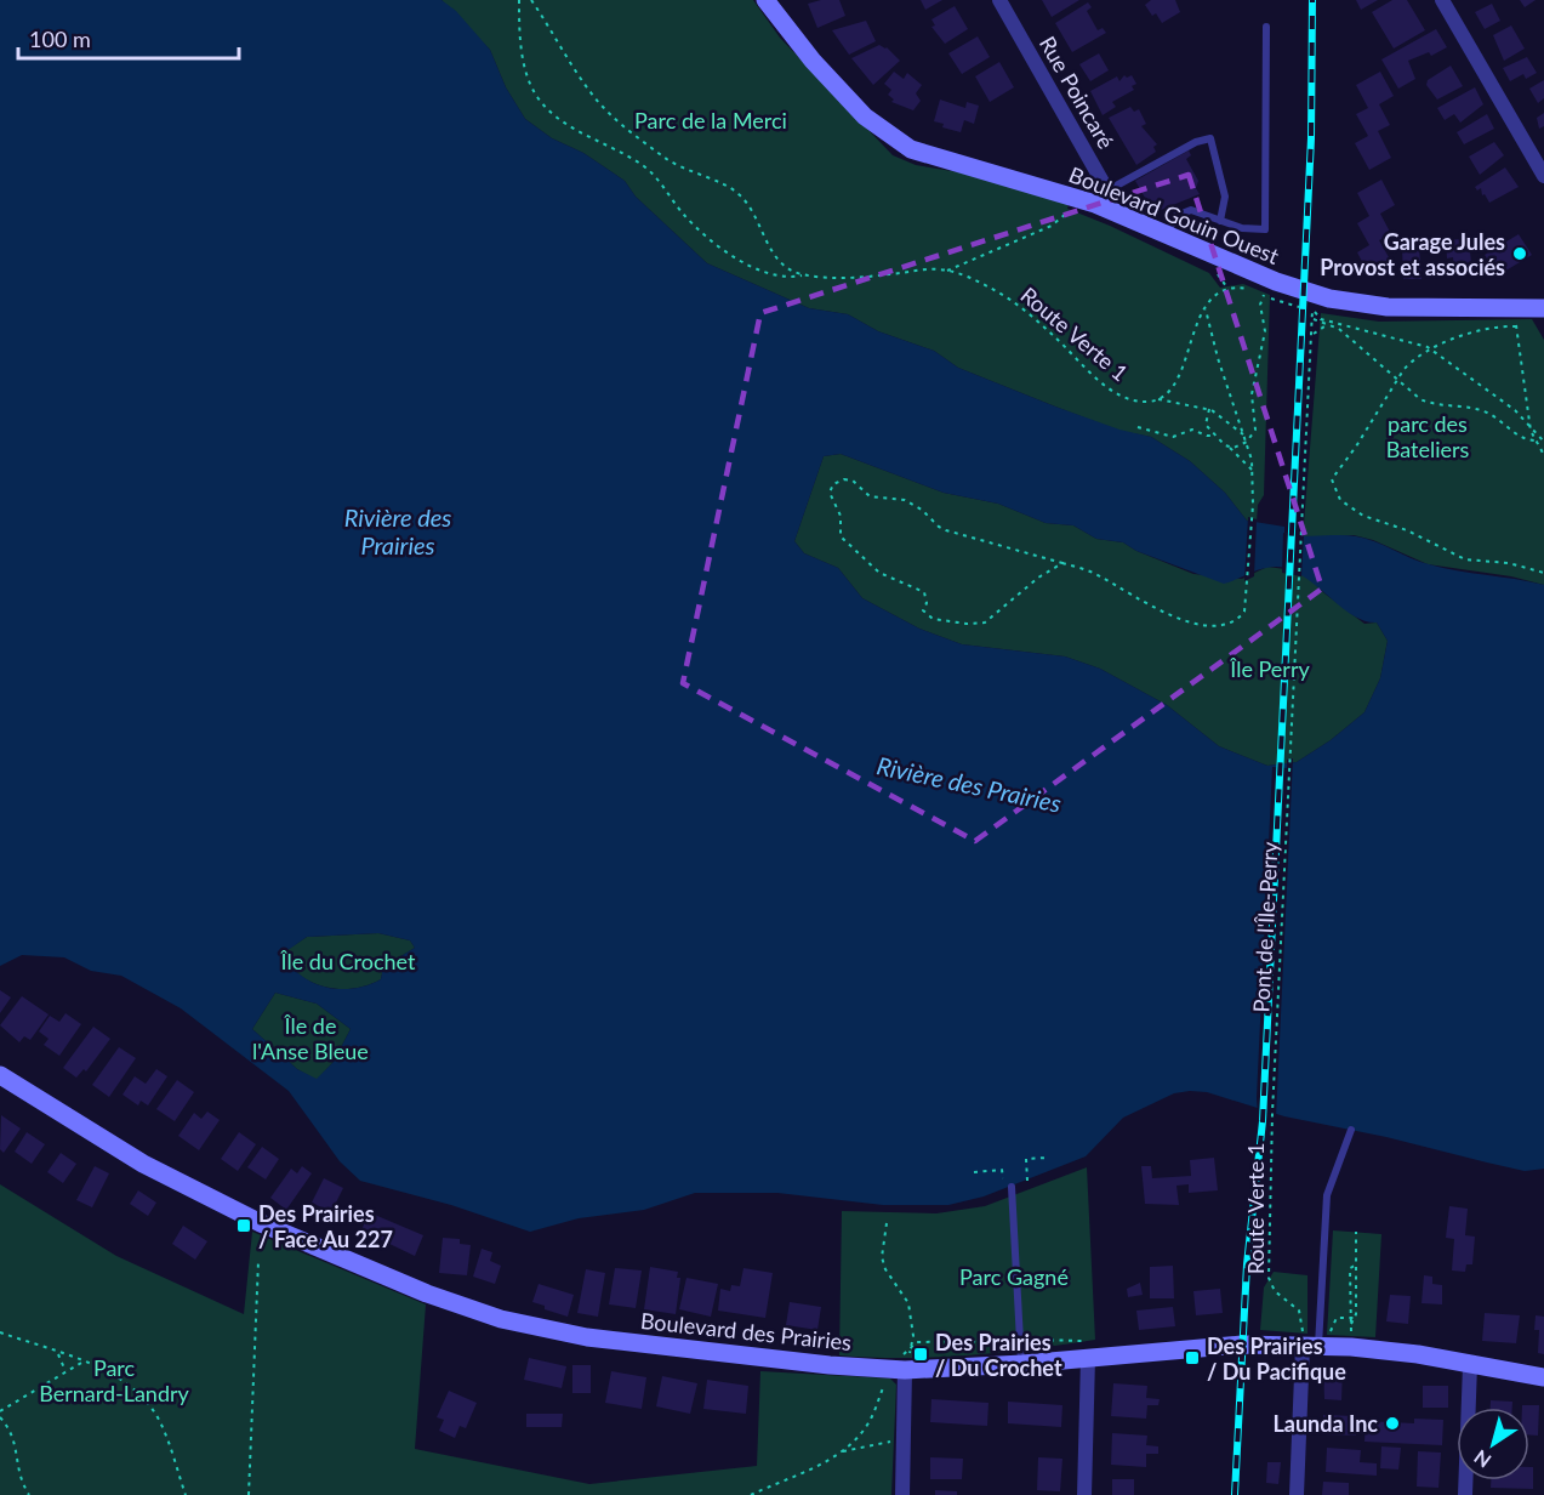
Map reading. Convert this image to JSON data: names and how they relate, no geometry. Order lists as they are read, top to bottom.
{
  "streets": {
    "street": ["Rue Poincaré", "Boulevard Gouin Ouest", "Boulevard des Prairies"],
    "path": ["Route Verte 1", "Pont de l'Île-Perry"]
  },
  "crossings": [
    ["Rue Poincaré", "Boulevard Gouin Ouest"],
    ["Route Verte 1", "Pont de l'Île-Perry"],
    ["Route Verte 1", "Boulevard des Prairies"]
  ],
  "water": ["Rivière des Prairies"],
  "parks": [
    "Parc de la Merci",
    "parc des Bateliers",
    "Île Perry",
    "Île du Crochet",
    "Île de l'Anse Bleue",
    "Parc Gagné",
    "Parc Bernard-Landry"
  ],
  "places": {
    "other": ["Garage Jules Provost et associés", "Launda Inc"],
    "transit": ["Des Prairies / Face Au 227", "Des Prairies / Du Crochet", "Des Prairies / Du Pacifique"]
  },
  "scale_bar": "100 m",
  "north": "bottom left"
}
